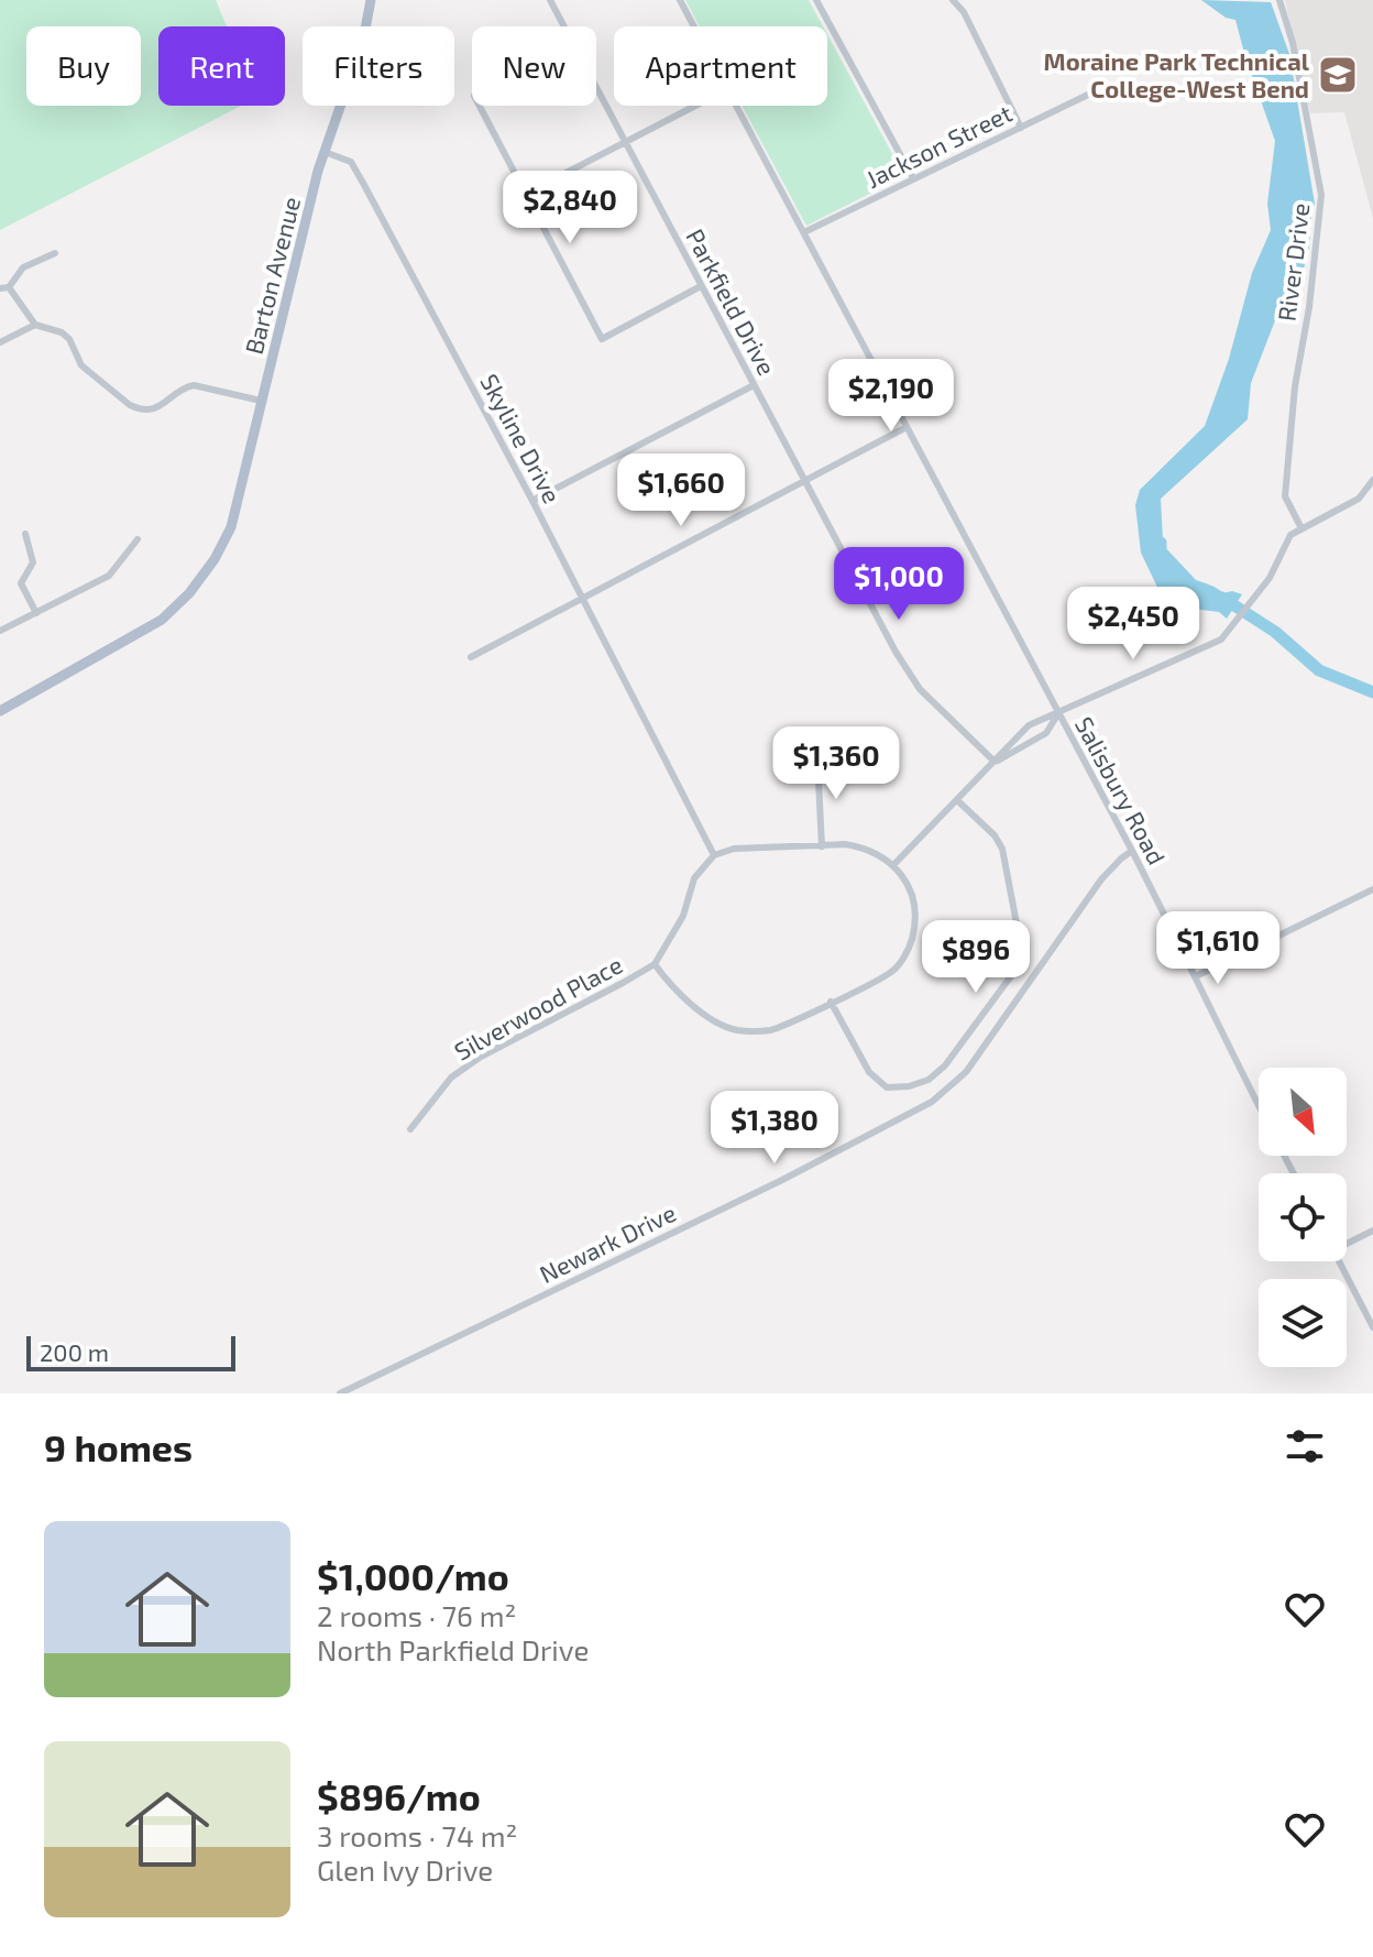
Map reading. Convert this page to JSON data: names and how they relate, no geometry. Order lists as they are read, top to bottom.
{
  "streets": {
    "main road": ["Barton Avenue"],
    "street": [
      "Jackson Street",
      "River Drive",
      "Parkfield Drive",
      "Skyline Drive",
      "Salisbury Road",
      "Silverwood Place",
      "Newark Drive"
    ]
  },
  "crossings": [
    ["Jackson Street", "Salisbury Road"],
    ["Barton Avenue", "Skyline Drive"],
    ["Skyline Drive", "Silverwood Place"],
    ["Salisbury Road", "Newark Drive"]
  ],
  "places": {
    "school or university": ["Moraine Park Technical College-West Bend"]
  },
  "scale_bar": "200 m",
  "north": "bottom right",
  "page": {
    "chip": [
      "Buy",
      "Rent",
      "Filters",
      "New",
      "Apartment"
    ],
    "price": [
      "$2,840",
      "$2,190",
      "$1,660",
      "$1,000",
      "$2,450",
      "$1,360",
      "$1,610",
      "$896",
      "$1,380"
    ],
    "scale": "200 m",
    "heading": "9 homes",
    "list": [
      {
        "name": "$1,000/mo",
        "note": "2 rooms · 76 m² · North Parkfield Drive"
      },
      {
        "name": "$896/mo",
        "note": "3 rooms · 74 m² · Glen Ivy Drive"
      }
    ]
  }
}
